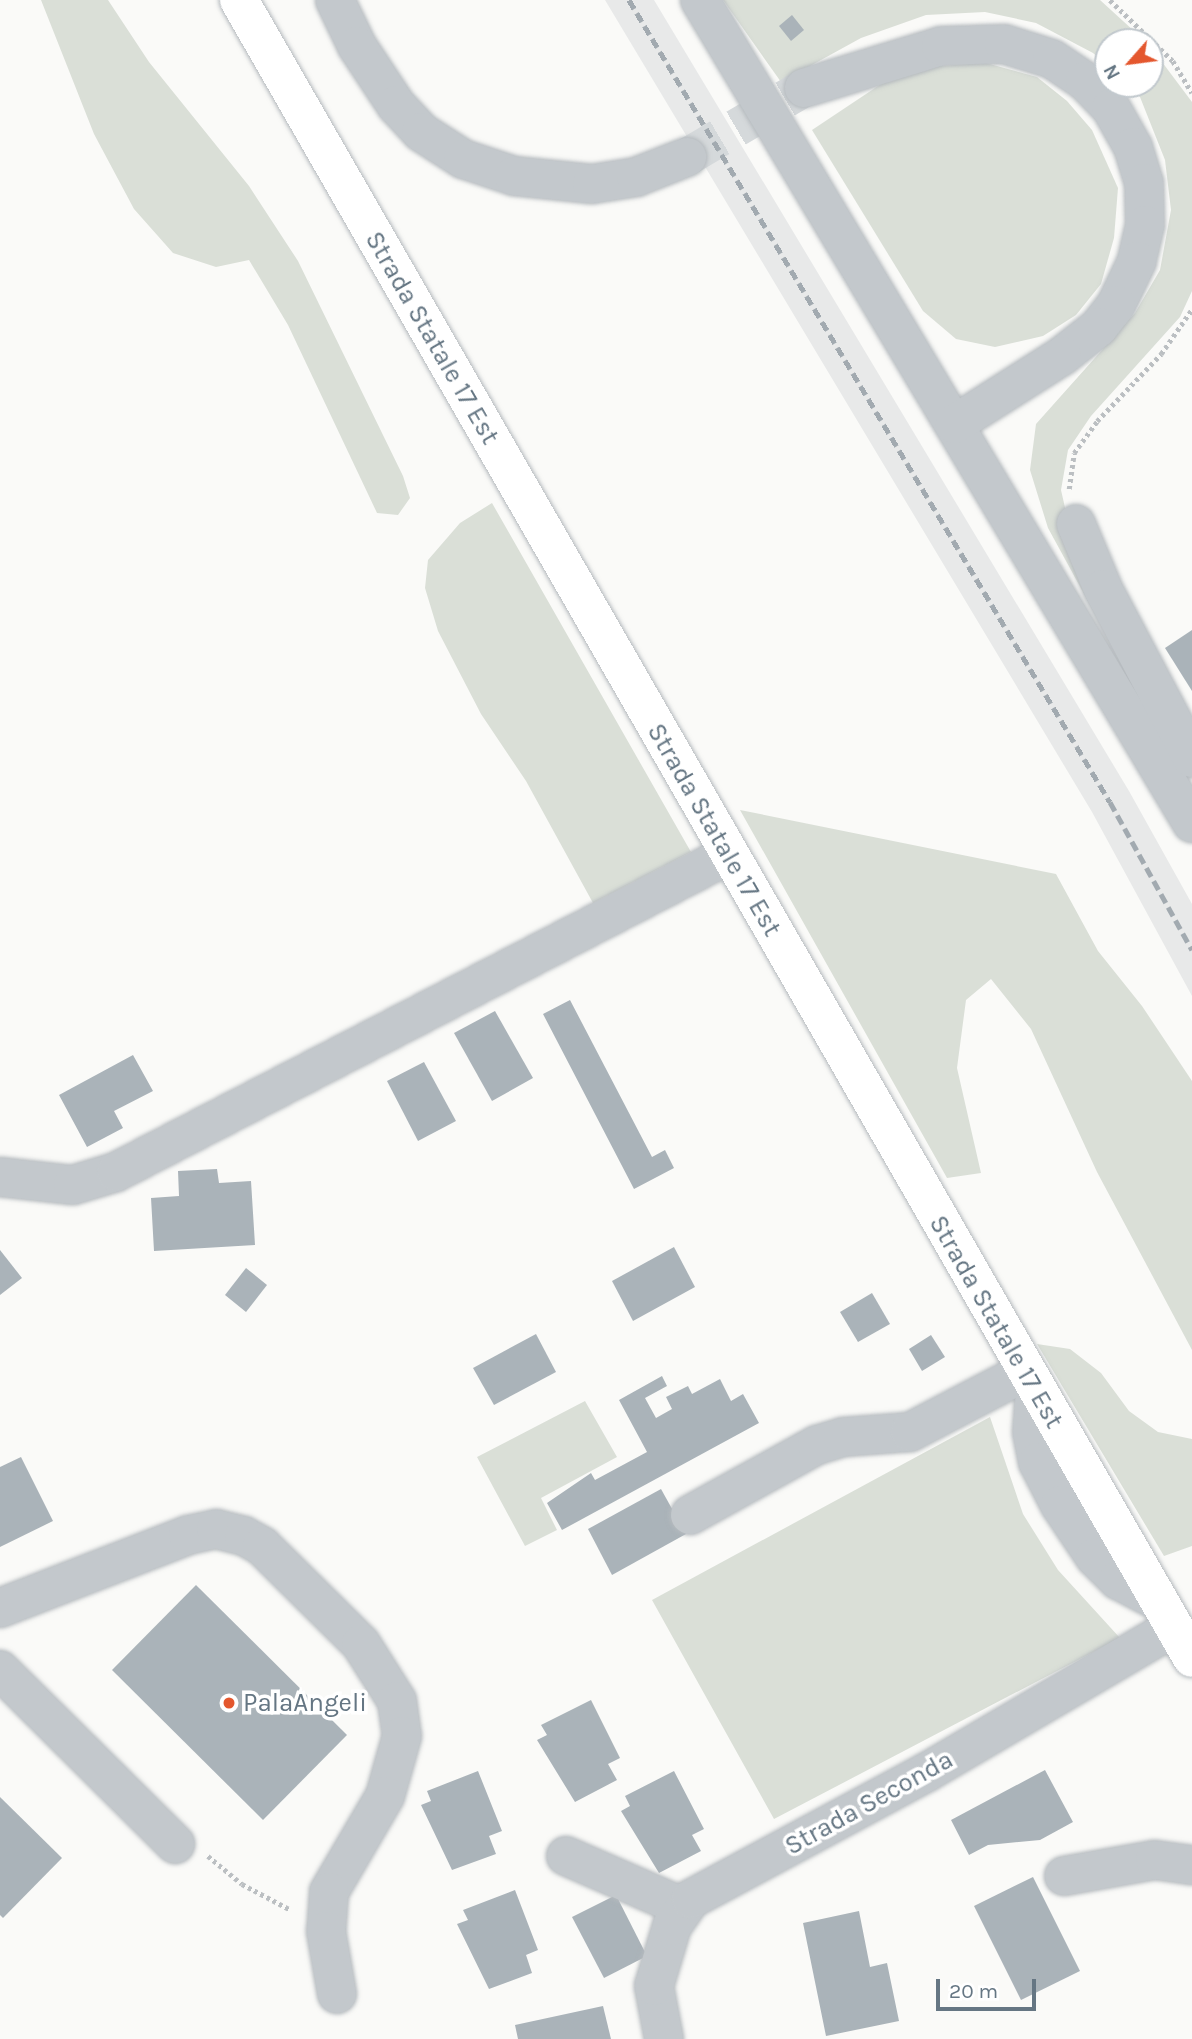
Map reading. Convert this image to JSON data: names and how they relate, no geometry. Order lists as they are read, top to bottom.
{
  "streets": {
    "main road": ["Strada Statale 17 Est"],
    "street": ["Strada Seconda"]
  },
  "crossings": [
    ["Strada Statale 17 Est", "Strada Seconda"]
  ],
  "places": ["PalaAngeli"],
  "scale_bar": "20 m",
  "north": "bottom left"
}
